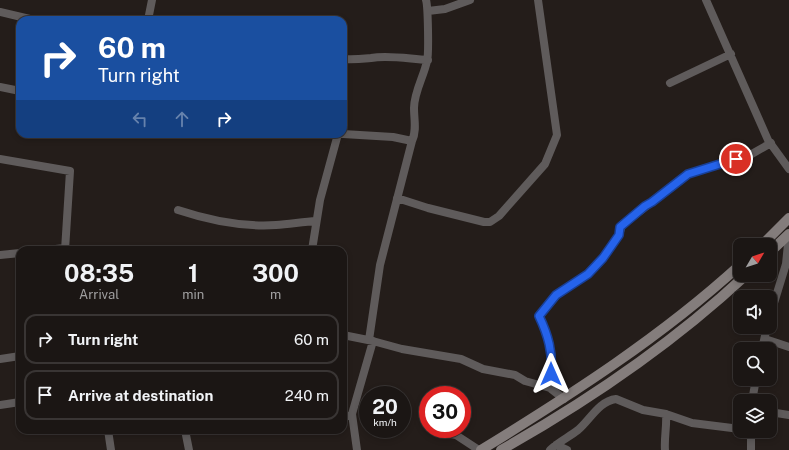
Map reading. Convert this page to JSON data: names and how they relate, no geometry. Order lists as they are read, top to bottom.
{
  "north": "top right",
  "page": {
    "turn": ["60 m", "Turn right"],
    "eta": [
      "08:35",
      "Arrival",
      "1",
      "min",
      "300",
      "m"
    ],
    "list": [
      {
        "name": "Turn right",
        "value": "60 m"
      },
      {
        "name": "Arrive at destination",
        "value": "240 m"
      }
    ],
    "speed": "20 km/h",
    "limit": "30"
  }
}
